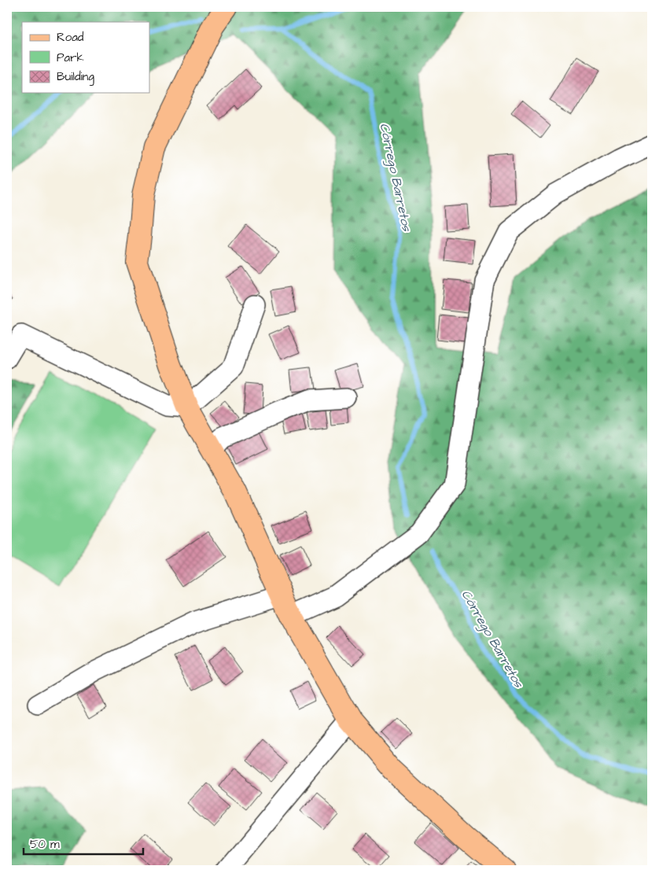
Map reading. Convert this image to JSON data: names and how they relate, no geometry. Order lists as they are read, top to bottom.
{
  "water": ["Córrego Barretos"],
  "legend": ["Road", "Park", "Building"],
  "scale_bar": "50 m"
}
